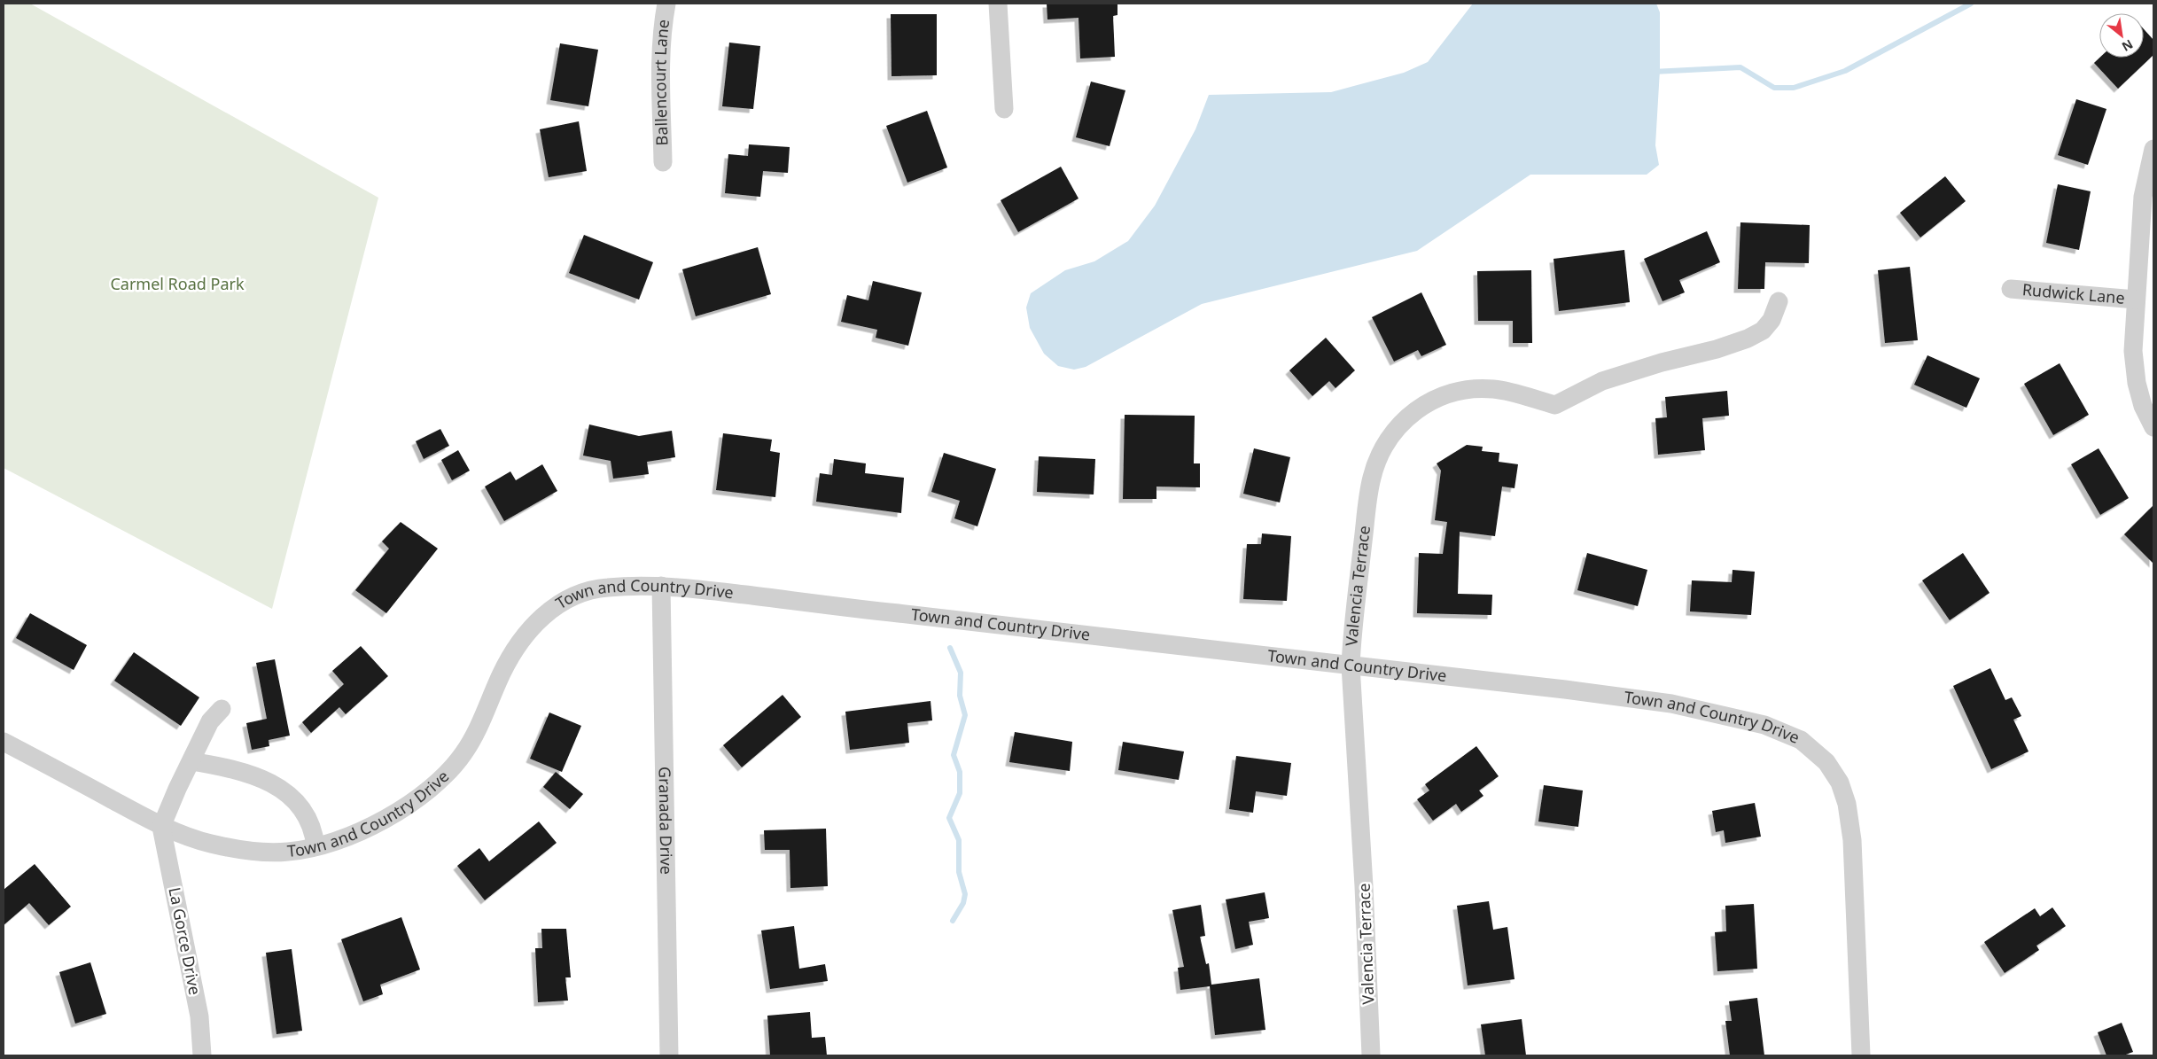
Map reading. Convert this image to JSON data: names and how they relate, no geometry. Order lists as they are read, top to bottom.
{
  "streets": {
    "street": [
      "Ballencourt Lane",
      "Rudwick Lane",
      "Valencia Terrace",
      "Town and Country Drive",
      "Granada Drive",
      "La Gorce Drive"
    ]
  },
  "crossings": [
    ["Valencia Terrace", "Town and Country Drive"],
    ["Town and Country Drive", "Granada Drive"],
    ["Town and Country Drive", "La Gorce Drive"]
  ],
  "parks": ["Carmel Road Park"],
  "north": "bottom right"
}
